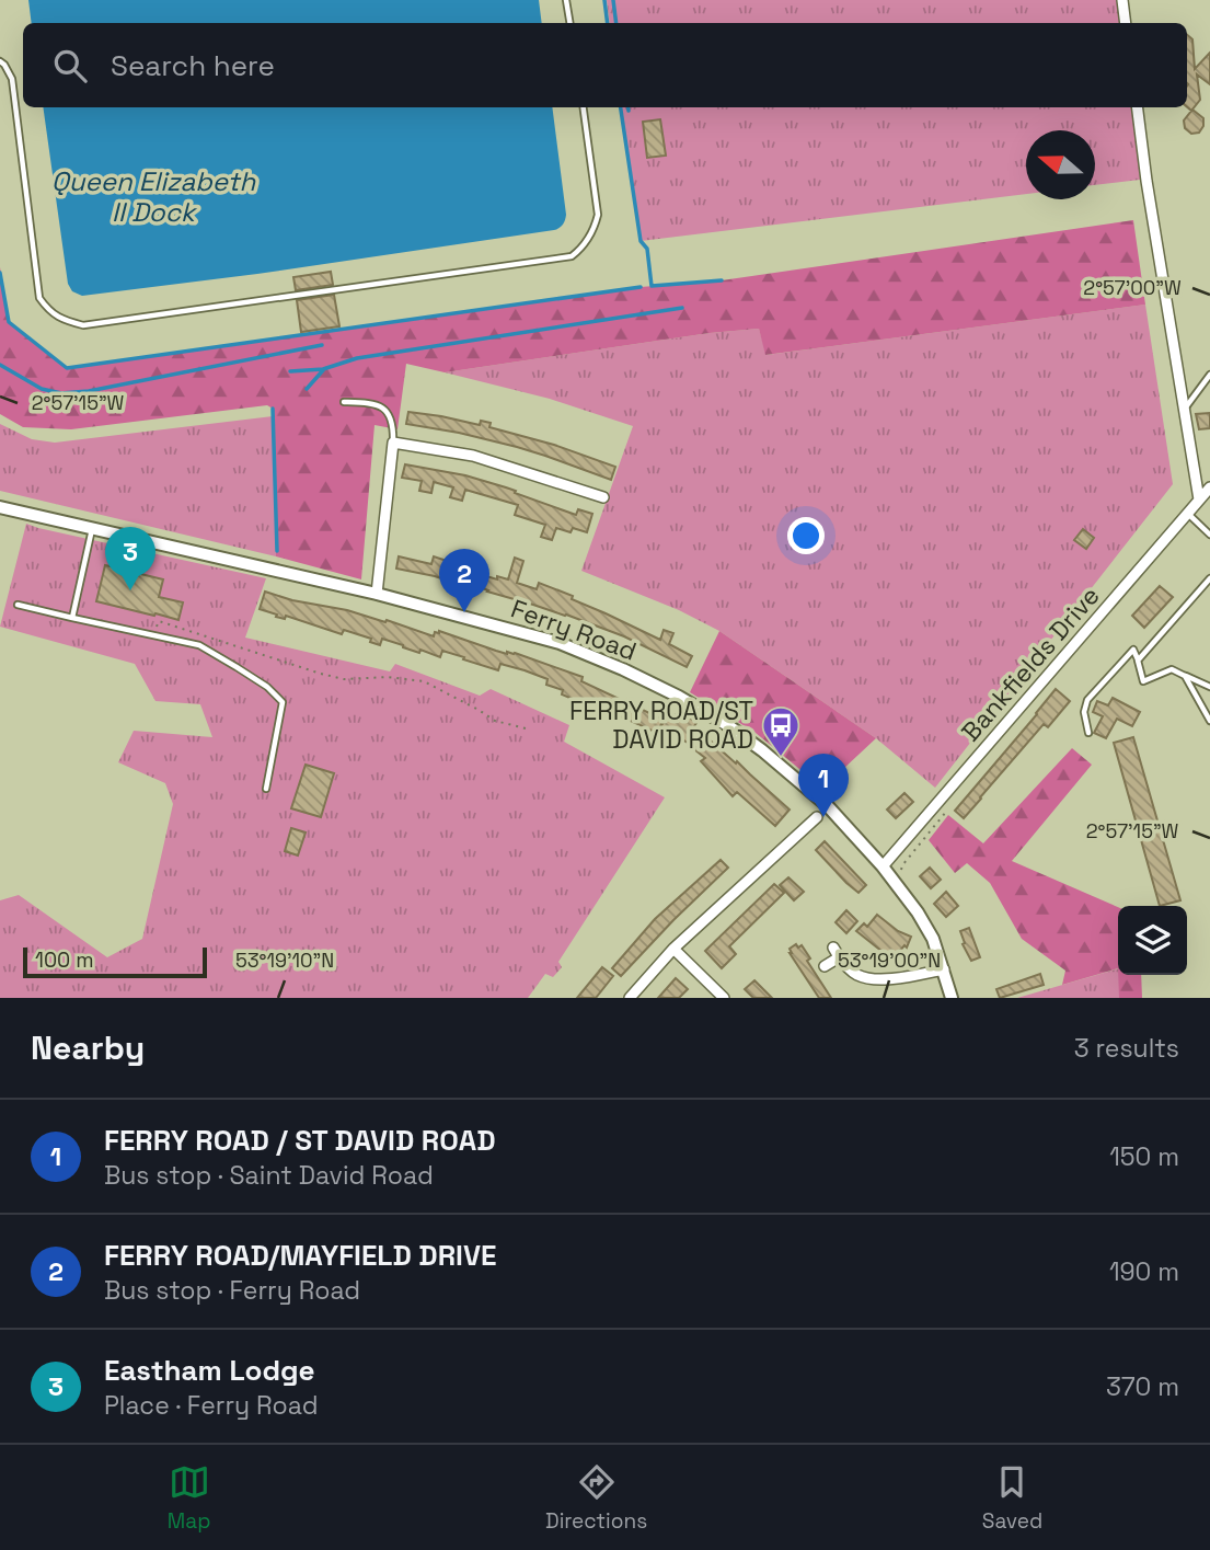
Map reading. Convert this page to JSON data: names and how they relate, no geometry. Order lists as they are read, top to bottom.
{
  "streets": {
    "street": ["Ferry Road", "Bankfields Drive"]
  },
  "crossings": [
    ["Ferry Road", "Bankfields Drive"]
  ],
  "water": ["Queen Elizabeth II Dock"],
  "places": {
    "bus stop": ["FERRY ROAD/ST DAVID ROAD"]
  },
  "scale_bar": "100 m",
  "north": "left",
  "page": {
    "search": "Search here",
    "pins": ["3", "2", "1"],
    "scale": "100 m",
    "heading": ["Nearby", "3 results"],
    "list": [
      {
        "mark": "1",
        "name": "FERRY ROAD / ST DAVID ROAD",
        "note": "Bus stop · Saint David Road",
        "value": "150 m"
      },
      {
        "mark": "2",
        "name": "FERRY ROAD/MAYFIELD DRIVE",
        "note": "Bus stop · Ferry Road",
        "value": "190 m"
      },
      {
        "mark": "3",
        "name": "Eastham Lodge",
        "note": "Place · Ferry Road",
        "value": "370 m"
      }
    ],
    "nav": ["Map", "Directions", "Saved"]
  },
  "coordinates": [
    "2°57'00\"W",
    "2°57'15\"W",
    "53°19'10\"N",
    "53°19'00\"N"
  ]
}
